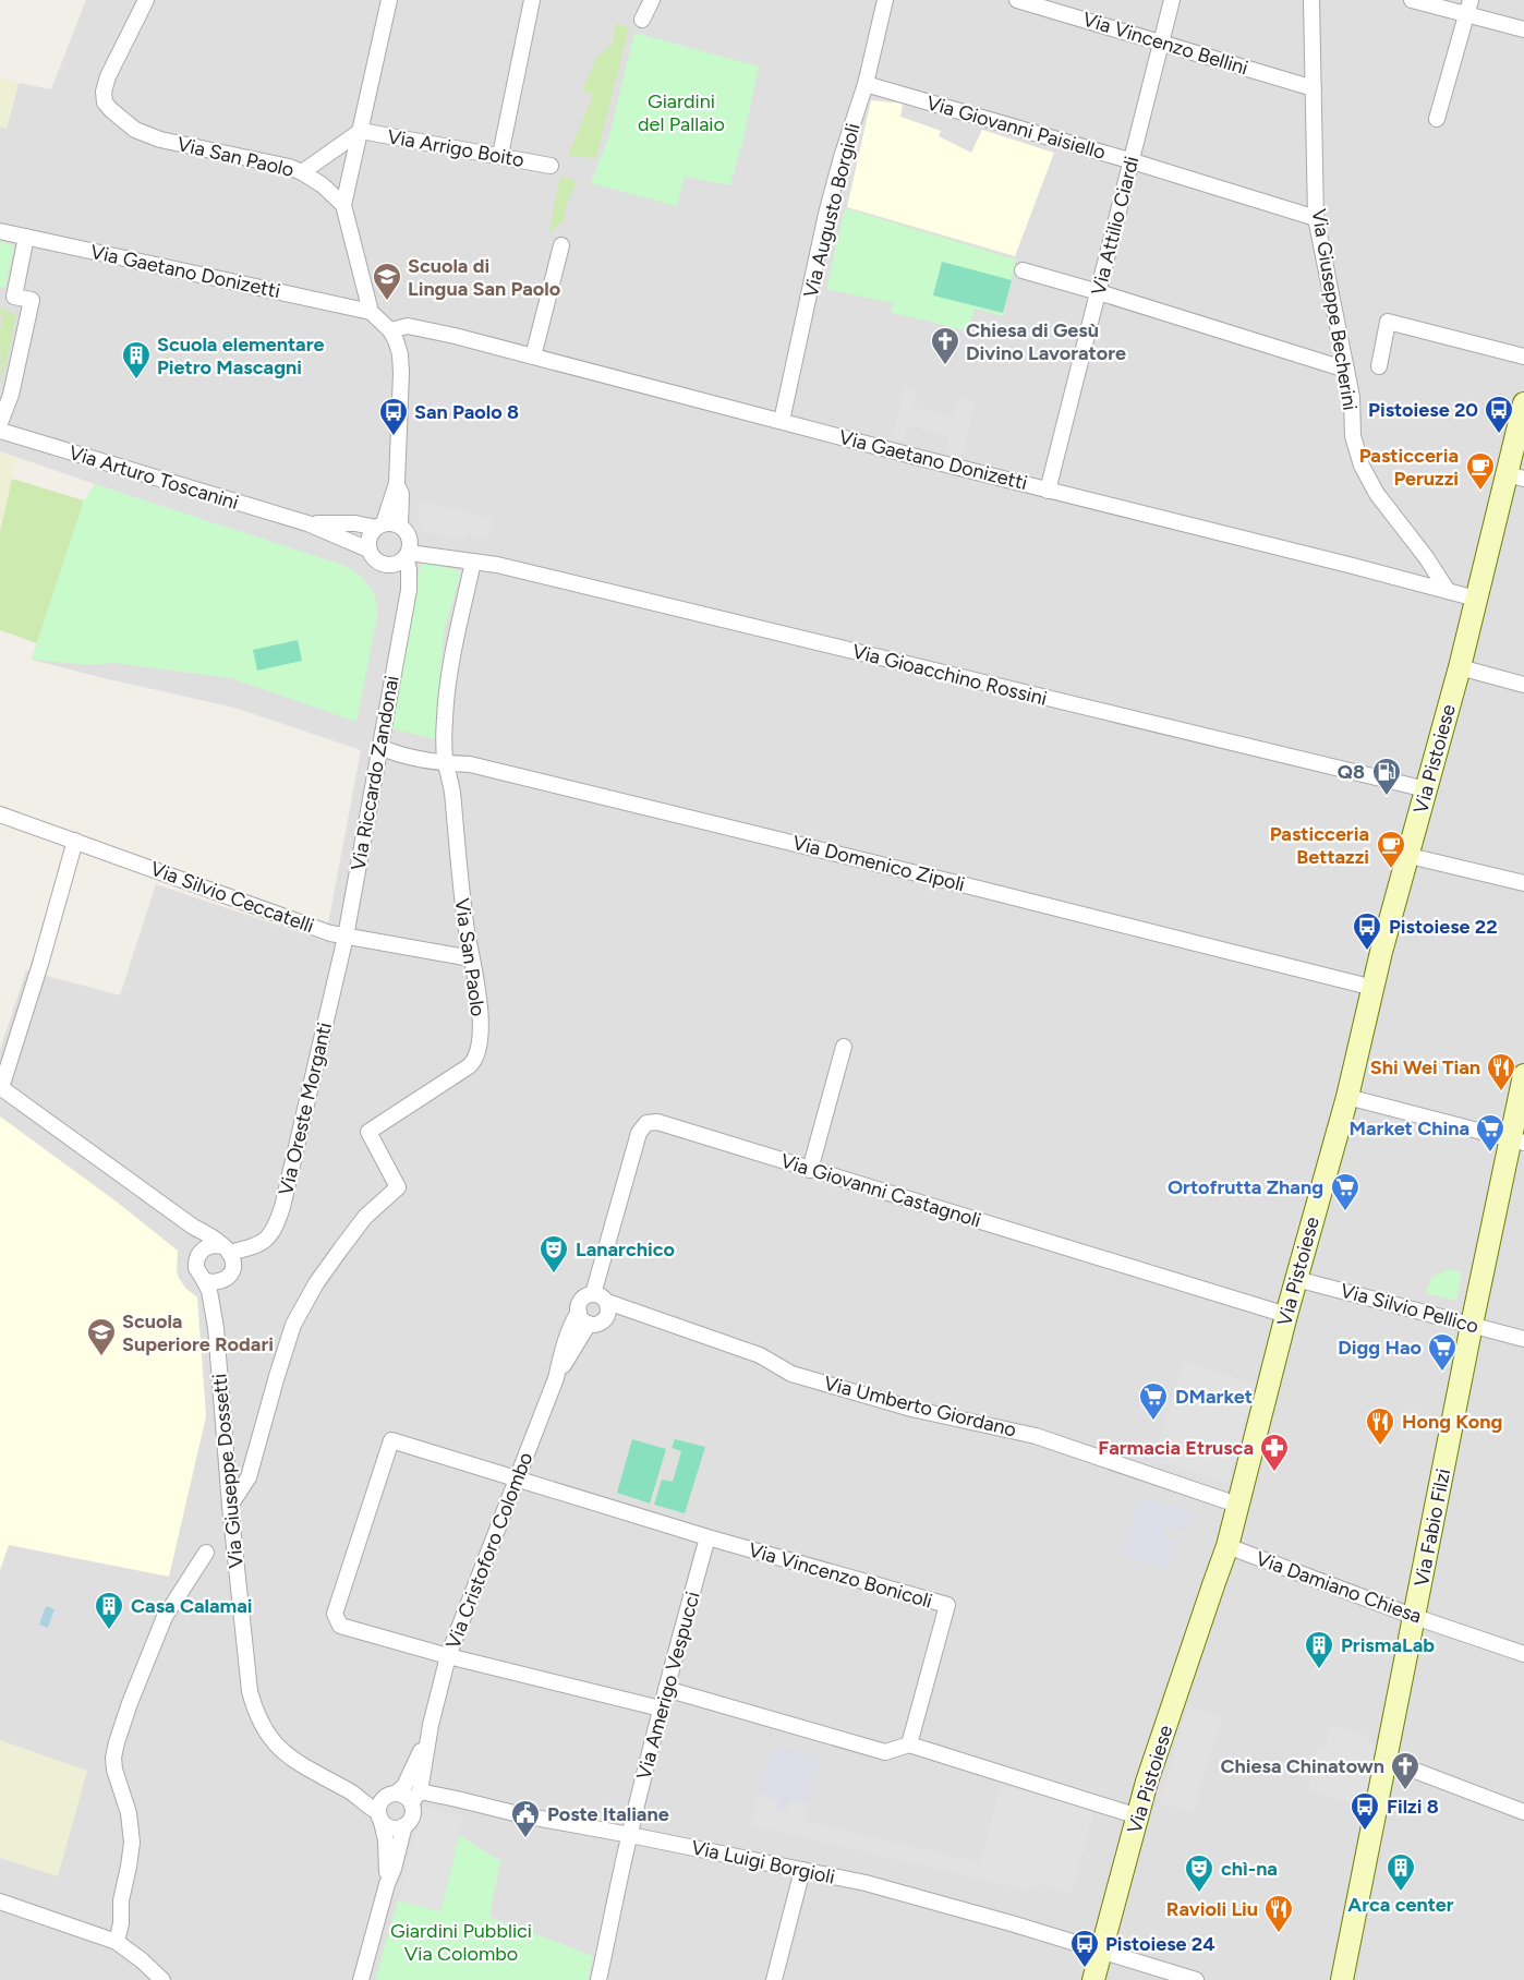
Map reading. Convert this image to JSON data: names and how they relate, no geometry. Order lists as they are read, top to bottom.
{
  "streets": {
    "street": [
      "Via Vincenzo Bellini",
      "Via Giovanni Paisiello",
      "Via Arrigo Boito",
      "Via San Paolo",
      "Via Augusto Borgioli",
      "Via Attilio Ciardi",
      "Via Gaetano Donizetti",
      "Via Giuseppe Becherini",
      "Via Arturo Toscanini",
      "Via Gioacchino Rossini",
      "Via Pistoiese",
      "Via Riccardo Zandonai",
      "Via Domenico Zipoli",
      "Via Silvio Ceccatelli",
      "Via Oreste Morganti",
      "Via Giovanni Castagnoli",
      "Via Silvio Pellico",
      "Via Umberto Giordano",
      "Via Giuseppe Dossetti",
      "Via Fabio Filzi",
      "Via Cristoforo Colombo",
      "Via Vincenzo Bonicoli",
      "Via Damiano Chiesa",
      "Via Amerigo Vespucci",
      "Via Luigi Borgioli"
    ]
  },
  "crossings": [
    ["Via Vincenzo Bellini", "Via Attilio Ciardi"],
    ["Via Vincenzo Bellini", "Via Giuseppe Becherini"],
    ["Via Giovanni Paisiello", "Via Augusto Borgioli"],
    ["Via Giovanni Paisiello", "Via Attilio Ciardi"],
    ["Via Giovanni Paisiello", "Via Giuseppe Becherini"],
    ["Via San Paolo", "Via Gioacchino Rossini"],
    ["Via San Paolo", "Via Domenico Zipoli"],
    ["Via San Paolo", "Via Silvio Ceccatelli"],
    ["Via San Paolo", "Via Giuseppe Dossetti"],
    ["Via Augusto Borgioli", "Via Gaetano Donizetti"],
    ["Via Attilio Ciardi", "Via Gaetano Donizetti"],
    ["Via Gaetano Donizetti", "Via Giuseppe Becherini"],
    ["Via Gaetano Donizetti", "Via Pistoiese"],
    ["Via Arturo Toscanini", "Via Riccardo Zandonai"],
    ["Via Gioacchino Rossini", "Via Pistoiese"],
    ["Via Pistoiese", "Via Domenico Zipoli"],
    ["Via Pistoiese", "Via Giovanni Castagnoli"],
    ["Via Pistoiese", "Via Silvio Pellico"],
    ["Via Pistoiese", "Via Umberto Giordano"],
    ["Via Pistoiese", "Via Damiano Chiesa"],
    ["Via Pistoiese", "Via Luigi Borgioli"],
    ["Via Riccardo Zandonai", "Via Domenico Zipoli"],
    ["Via Riccardo Zandonai", "Via Silvio Ceccatelli"],
    ["Via Riccardo Zandonai", "Via Oreste Morganti"],
    ["Via Silvio Ceccatelli", "Via Oreste Morganti"],
    ["Via Oreste Morganti", "Via Giuseppe Dossetti"],
    ["Via Giovanni Castagnoli", "Via Umberto Giordano"],
    ["Via Giovanni Castagnoli", "Via Cristoforo Colombo"],
    ["Via Silvio Pellico", "Via Fabio Filzi"],
    ["Via Umberto Giordano", "Via Cristoforo Colombo"],
    ["Via Giuseppe Dossetti", "Via Cristoforo Colombo"],
    ["Via Giuseppe Dossetti", "Via Luigi Borgioli"],
    ["Via Fabio Filzi", "Via Damiano Chiesa"],
    ["Via Cristoforo Colombo", "Via Luigi Borgioli"],
    ["Via Vincenzo Bonicoli", "Via Amerigo Vespucci"],
    ["Via Amerigo Vespucci", "Via Luigi Borgioli"]
  ],
  "parks": ["Giardini del Pallaio", "Giardini Pubblici Via Colombo"],
  "places": {
    "school or university": ["Scuola di Lingua San Paolo", "Scuola Superiore Rodari"],
    "church": ["Chiesa di Gesù Divino Lavoratore", "Chiesa Chinatown"],
    "building": [
      "Scuola elementare Pietro Mascagni",
      "Casa Calamai",
      "PrismaLab",
      "Arca center"
    ],
    "bus stop": [
      "Pistoiese 20",
      "San Paolo 8",
      "Pistoiese 22",
      "Filzi 8",
      "Pistoiese 24"
    ],
    "cafe": ["Pasticceria Peruzzi", "Pasticceria Bettazzi"],
    "fuel station": ["Q8"],
    "restaurant": ["Shi Wei Tian", "Hong Kong", "Ravioli Liu"],
    "supermarket": [
      "Market China",
      "Ortofrutta Zhang",
      "Digg Hao",
      "DMarket"
    ],
    "theatre": ["Lanarchico", "chì-na"],
    "pharmacy": ["Farmacia Etrusca"],
    "public building": ["Poste Italiane"]
  }
}
